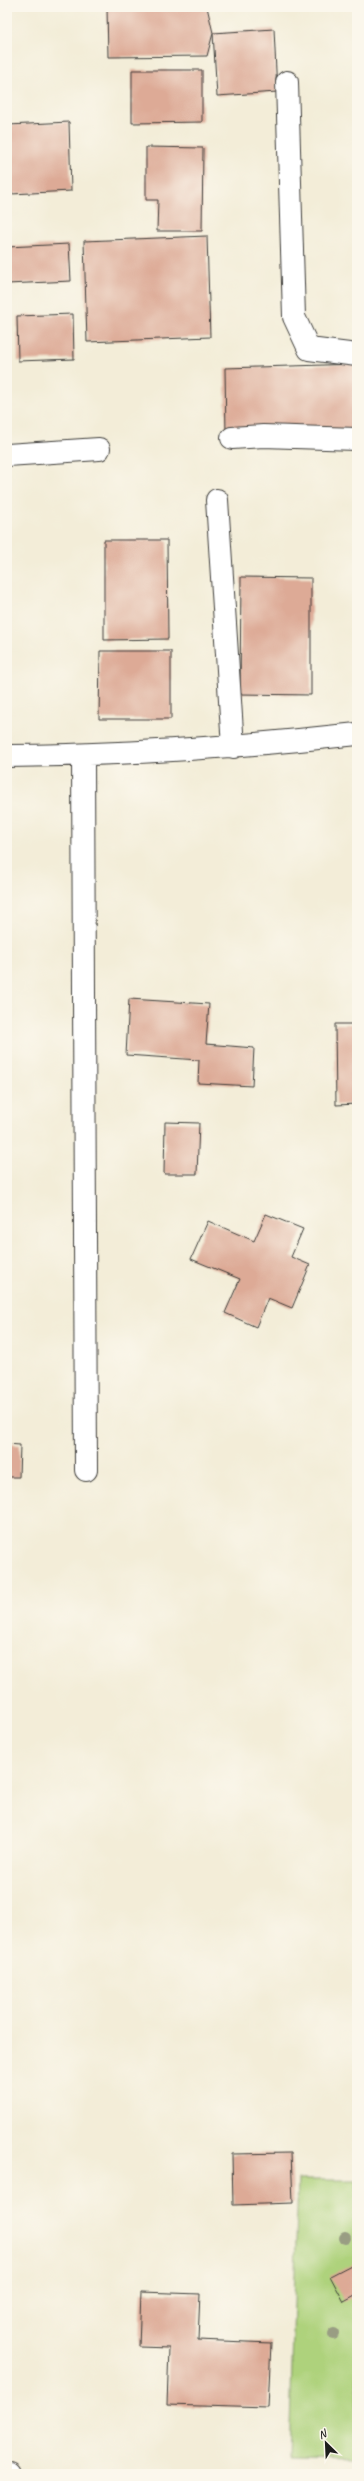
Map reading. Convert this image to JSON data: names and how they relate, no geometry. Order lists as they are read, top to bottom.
{
  "north": "top left"
}
